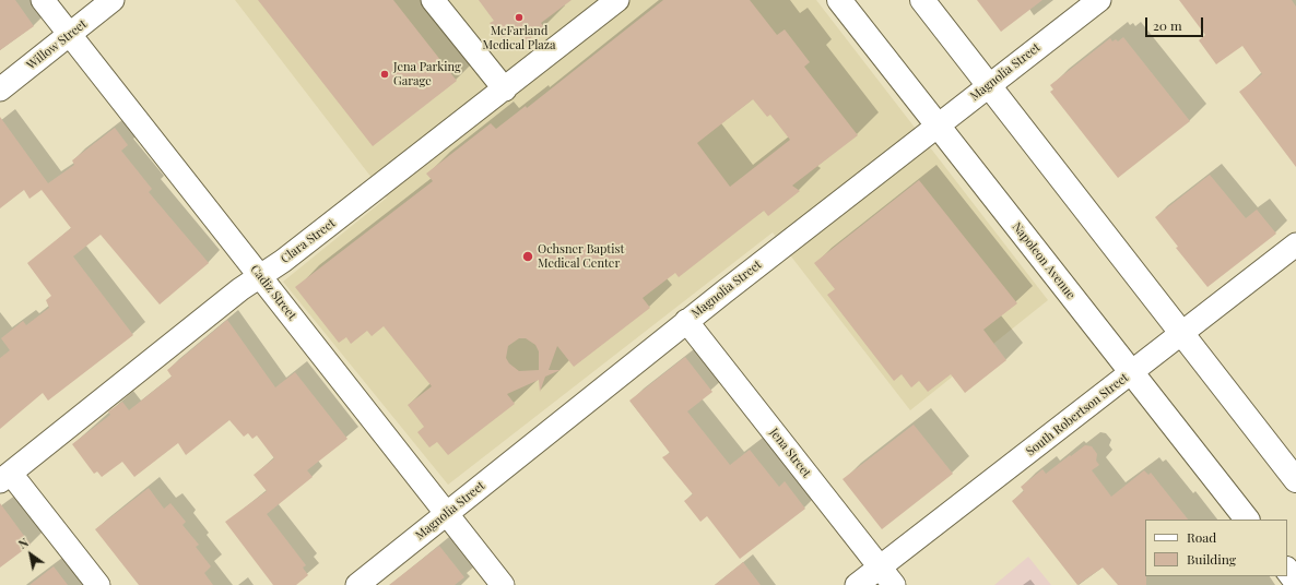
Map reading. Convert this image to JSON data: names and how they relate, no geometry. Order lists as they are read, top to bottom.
{
  "streets": {
    "main road": ["Napoleon Avenue"],
    "street": [
      "Willow Street",
      "Magnolia Street",
      "Clara Street",
      "Cadiz Street",
      "South Robertson Street",
      "Jena Street"
    ]
  },
  "crossings": [
    ["Willow Street", "Cadiz Street"],
    ["Magnolia Street", "Napoleon Avenue"],
    ["Magnolia Street", "Cadiz Street"],
    ["Magnolia Street", "Jena Street"],
    ["Clara Street", "Cadiz Street"],
    ["Napoleon Avenue", "South Robertson Street"],
    ["South Robertson Street", "Jena Street"]
  ],
  "places": ["McFarland Medical Plaza", "Jena Parking Garage", "Ochsner Baptist Medical Center"],
  "legend": ["Road", "Building"],
  "scale_bar": "20 m",
  "north": "top left"
}
